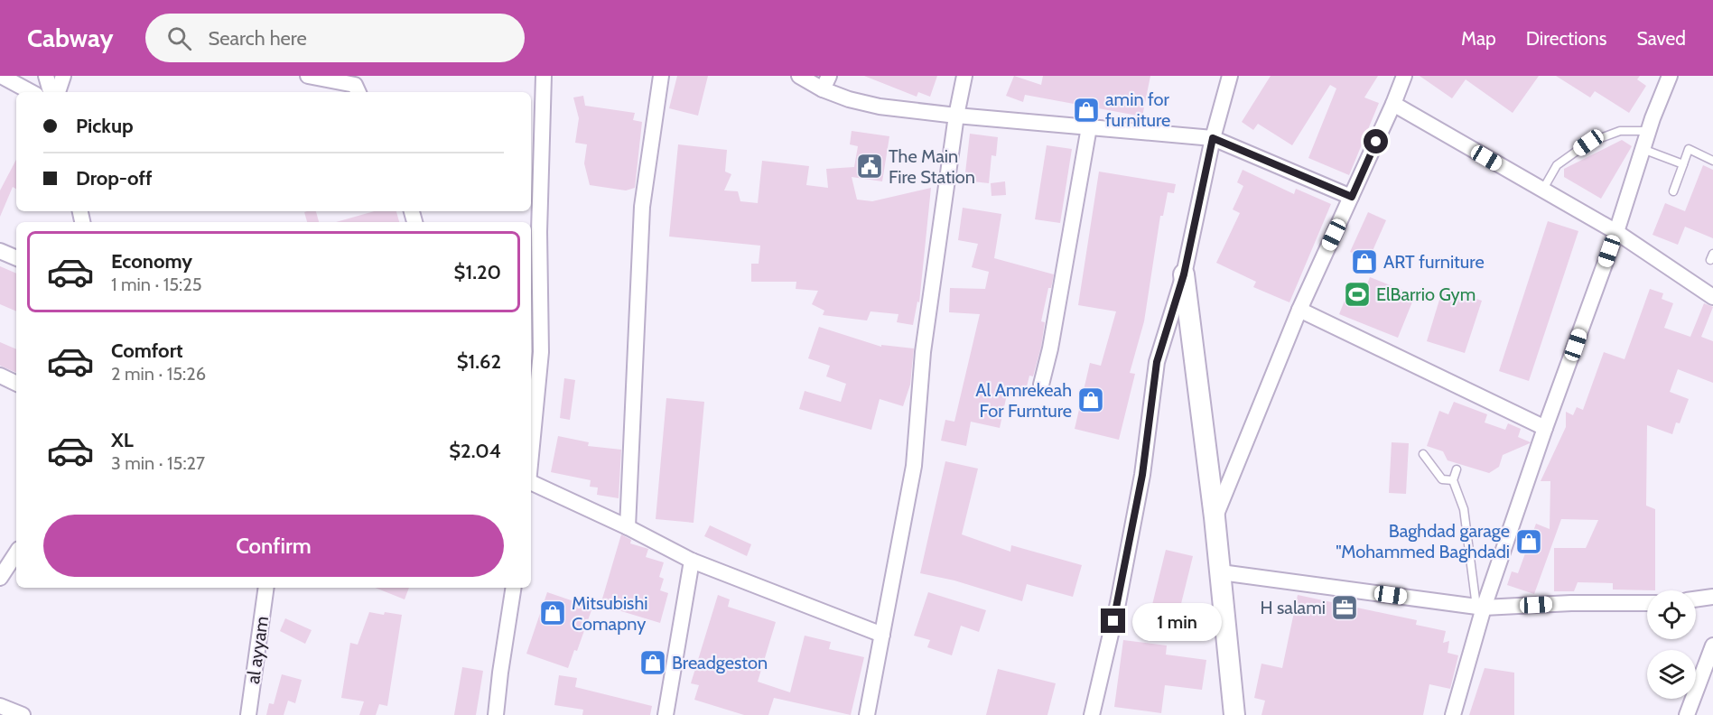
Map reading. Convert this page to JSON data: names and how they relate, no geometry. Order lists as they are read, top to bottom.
{
  "streets": {
    "street": ["al ayyam"]
  },
  "places": {
    "shop": [
      "amin for furniture",
      "ART furniture",
      "Al Amrekeah For Furnture",
      "Baghdad garage \"Mohammed Baghdadi",
      "Mitsubishi Comapny",
      "Breadgeston"
    ],
    "public building": ["The Main Fire Station"],
    "sports": ["ElBarrio Gym"],
    "office": ["H salami"]
  },
  "page": {
    "header": "Cabway",
    "search": "Search here",
    "nav": ["Map", "Directions", "Saved"],
    "banner": ["Pickup", "Drop-off"],
    "list": [
      {
        "name": "Economy",
        "note": "1 min · 15:25",
        "value": "$1.20"
      },
      {
        "name": "Comfort",
        "note": "2 min · 15:26",
        "value": "$1.62"
      },
      {
        "name": "XL",
        "note": "3 min · 15:27",
        "value": "$2.04"
      }
    ],
    "buttons": "Confirm",
    "bubble": "1 min"
  }
}
